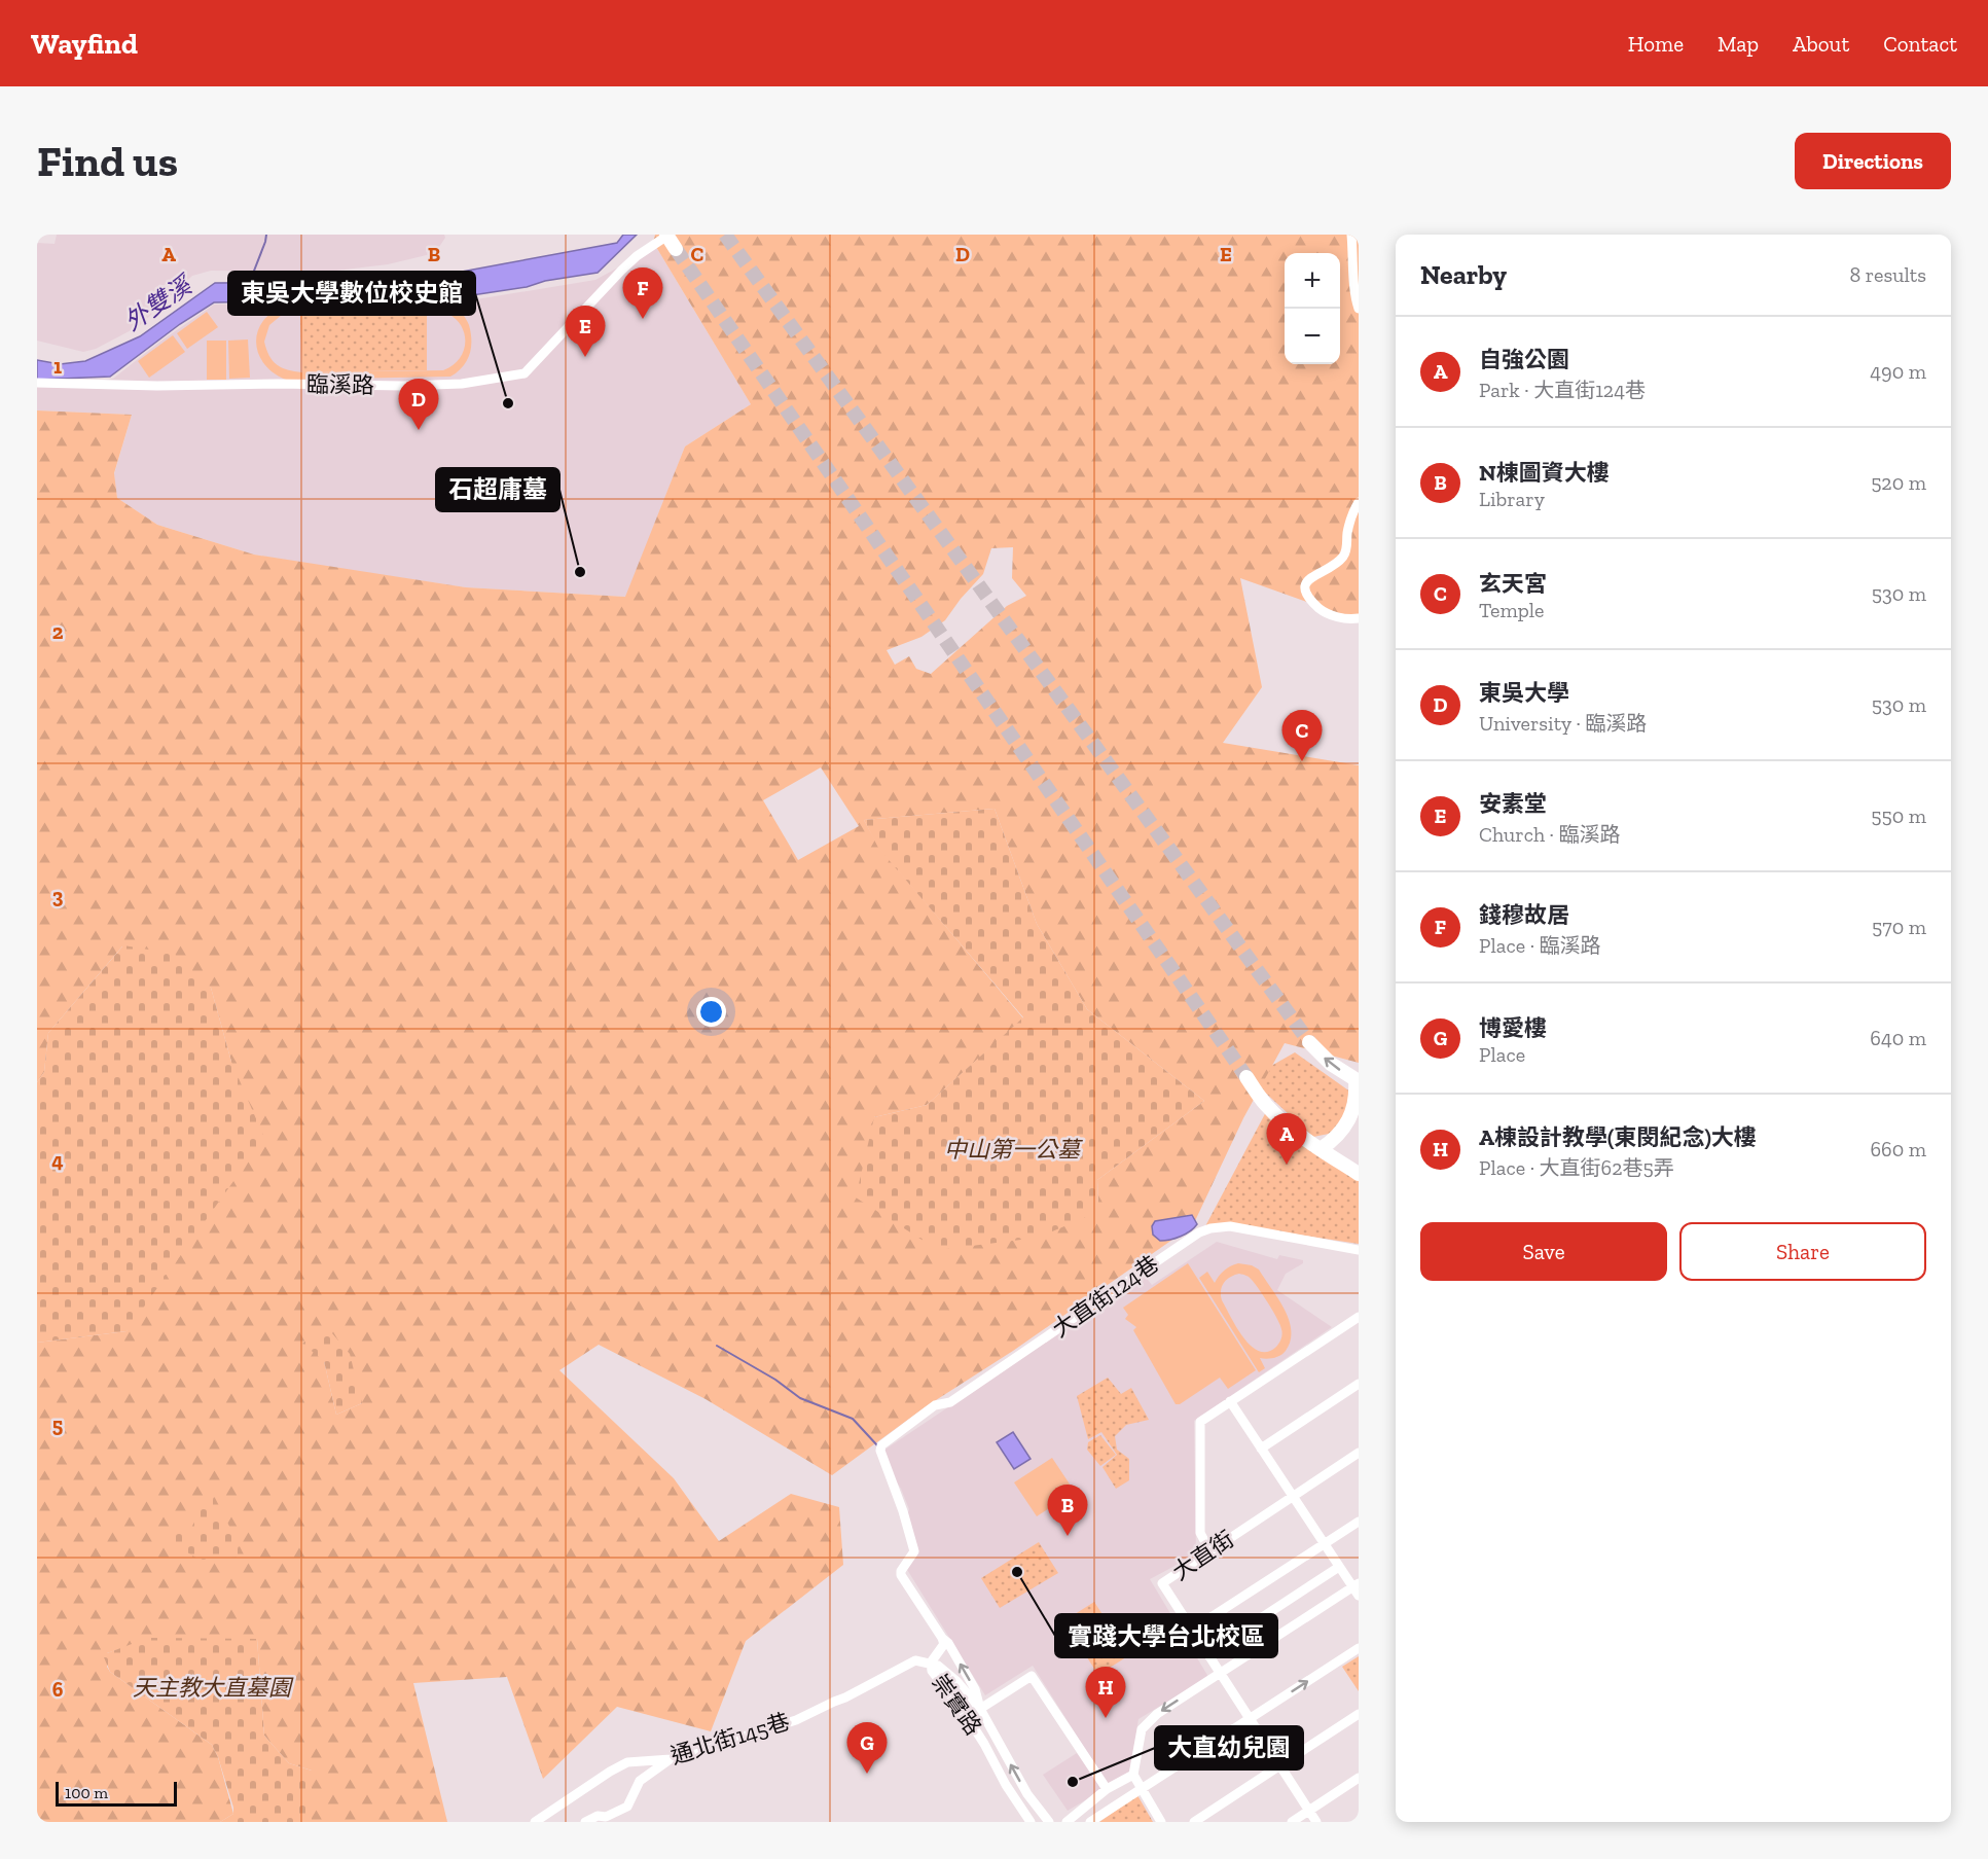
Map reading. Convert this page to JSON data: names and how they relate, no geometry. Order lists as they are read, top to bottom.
{
  "streets": {
    "street": [
      "臨溪路",
      "大直街124巷",
      "大直街",
      "崇實路",
      "通北街145巷"
    ]
  },
  "crossings": [
    ["崇實路", "通北街145巷"]
  ],
  "water": ["外雙溪"],
  "parks": ["中山第一公墓", "天主教大直墓園"],
  "places": [
    "東吳大學數位校史館",
    "石超庸墓",
    "實踐大學台北校區",
    "大直幼兒園"
  ],
  "scale_bar": "100 m",
  "page": {
    "header": "Wayfind",
    "nav": [
      "Home",
      "Map",
      "About",
      "Contact"
    ],
    "buttons": [
      "Directions",
      ["Save", "Share"]
    ],
    "title": "Find us",
    "heading": ["Nearby", "8 results"],
    "map_buttons": ["+", "−"],
    "pins": [
      "F",
      "E",
      "D",
      "C",
      "A",
      "B",
      "H",
      "G"
    ],
    "list": [
      {
        "mark": "A",
        "name": "自強公園",
        "note": "Park · 大直街124巷",
        "value": "490 m"
      },
      {
        "mark": "B",
        "name": "N棟圖資大樓",
        "note": "Library",
        "value": "520 m"
      },
      {
        "mark": "C",
        "name": "玄天宮",
        "note": "Temple",
        "value": "530 m"
      },
      {
        "mark": "D",
        "name": "東吳大學",
        "note": "University · 臨溪路",
        "value": "530 m"
      },
      {
        "mark": "E",
        "name": "安素堂",
        "note": "Church · 臨溪路",
        "value": "550 m"
      },
      {
        "mark": "F",
        "name": "錢穆故居",
        "note": "Place · 臨溪路",
        "value": "570 m"
      },
      {
        "mark": "G",
        "name": "博愛樓",
        "note": "Place",
        "value": "640 m"
      },
      {
        "mark": "H",
        "name": "A棟設計教學(東閔紀念)大樓",
        "note": "Place · 大直街62巷5弄",
        "value": "660 m"
      }
    ],
    "scale": "100 m"
  },
  "grid": {
    "columns": [
      "A",
      "B",
      "C",
      "D",
      "E"
    ],
    "rows": [
      "1",
      "2",
      "3",
      "4",
      "5",
      "6"
    ]
  }
}
